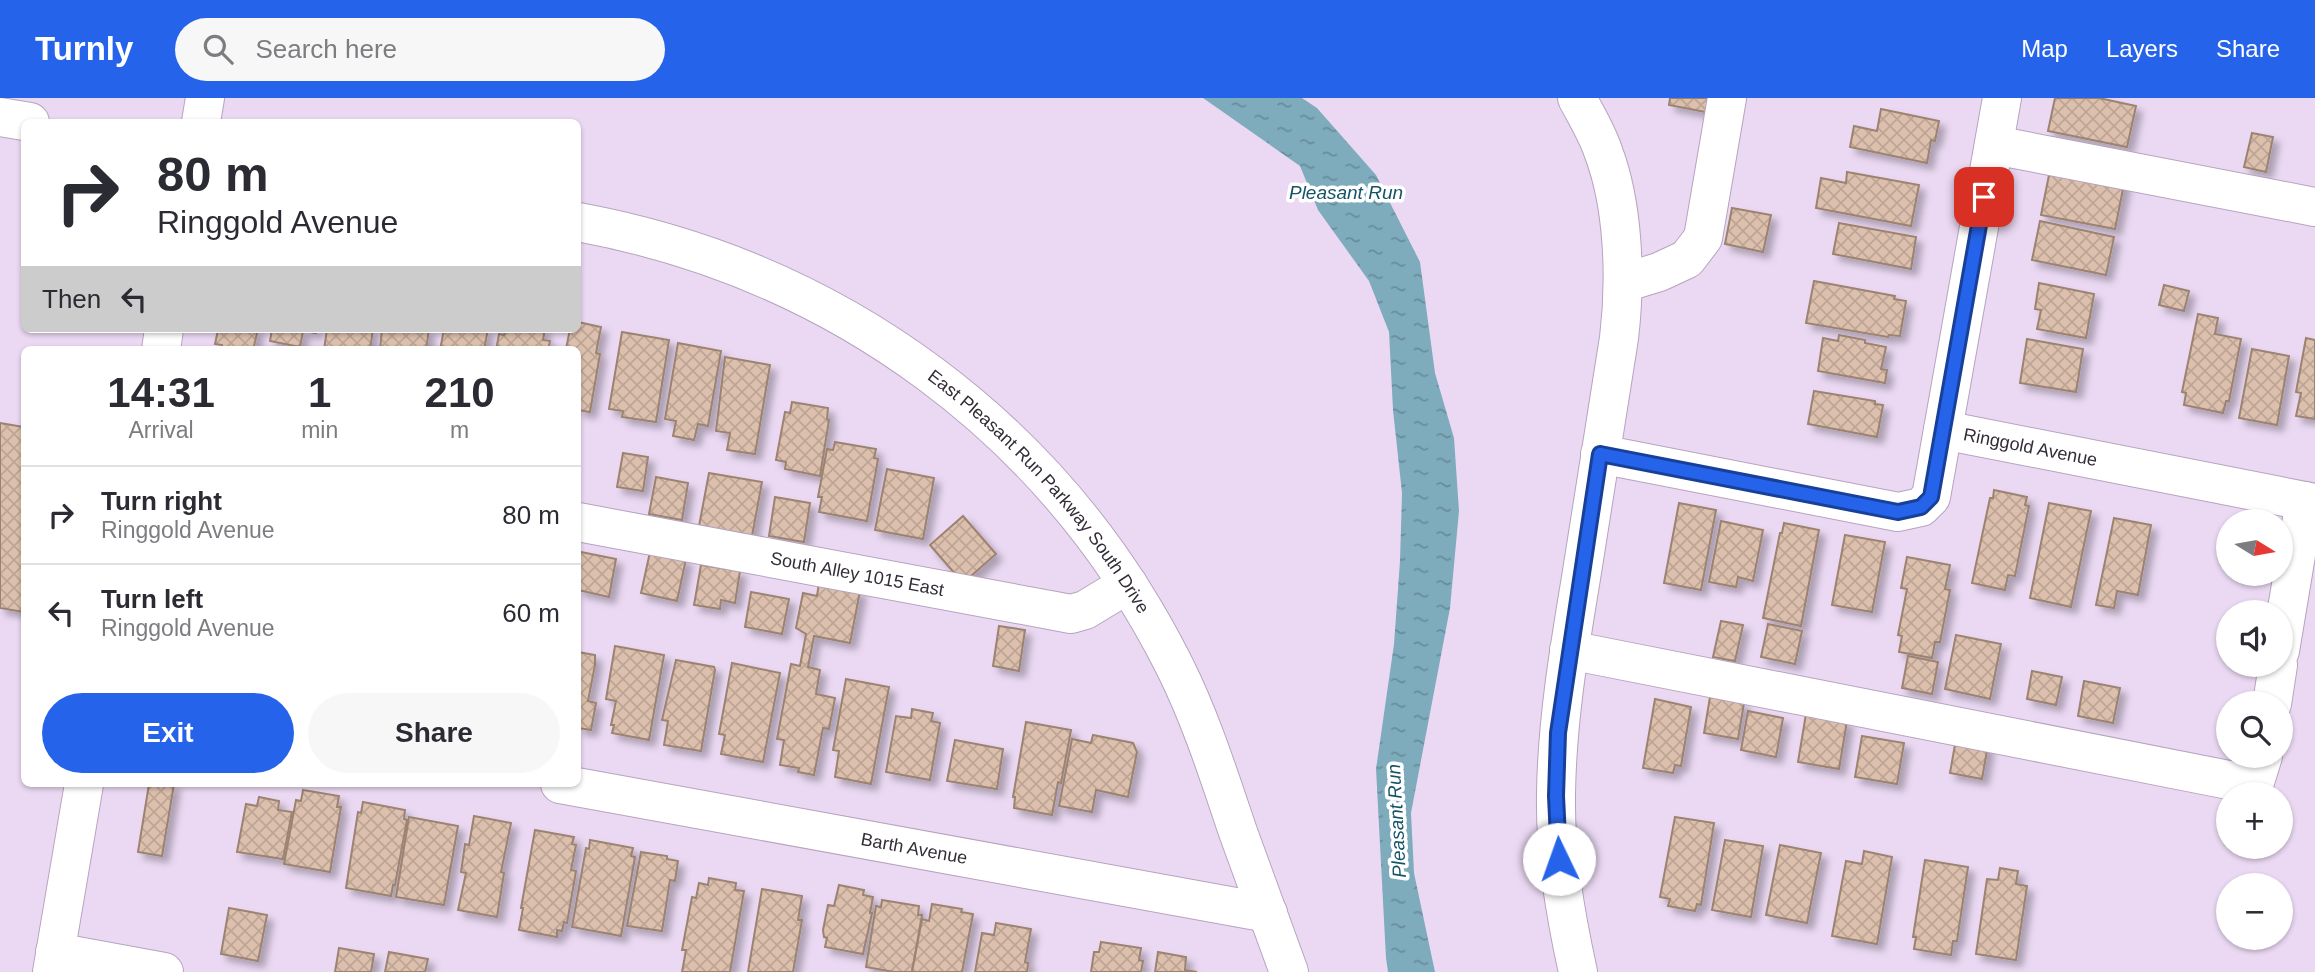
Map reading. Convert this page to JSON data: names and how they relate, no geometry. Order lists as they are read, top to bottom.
{
  "streets": {
    "street": [
      "Ringgold Avenue",
      "East Pleasant Run Parkway South Drive",
      "South Alley 1015 East",
      "Barth Avenue"
    ]
  },
  "crossings": [
    ["East Pleasant Run Parkway South Drive", "South Alley 1015 East"],
    ["East Pleasant Run Parkway South Drive", "Barth Avenue"]
  ],
  "water": ["Pleasant Run"],
  "north": "right",
  "page": {
    "header": "Turnly",
    "search": "Search here",
    "nav": ["Map", "Layers", "Share"],
    "turn": ["80 m", "Ringgold Avenue"],
    "then": "Then",
    "eta": [
      "14:31",
      "Arrival",
      "1",
      "min",
      "210",
      "m"
    ],
    "list": [
      {
        "name": "Turn right",
        "note": "Ringgold Avenue",
        "value": "80 m"
      },
      {
        "name": "Turn left",
        "note": "Ringgold Avenue",
        "value": "60 m"
      }
    ],
    "map_buttons": ["+", "−"],
    "buttons": ["Exit", "Share"]
  }
}
